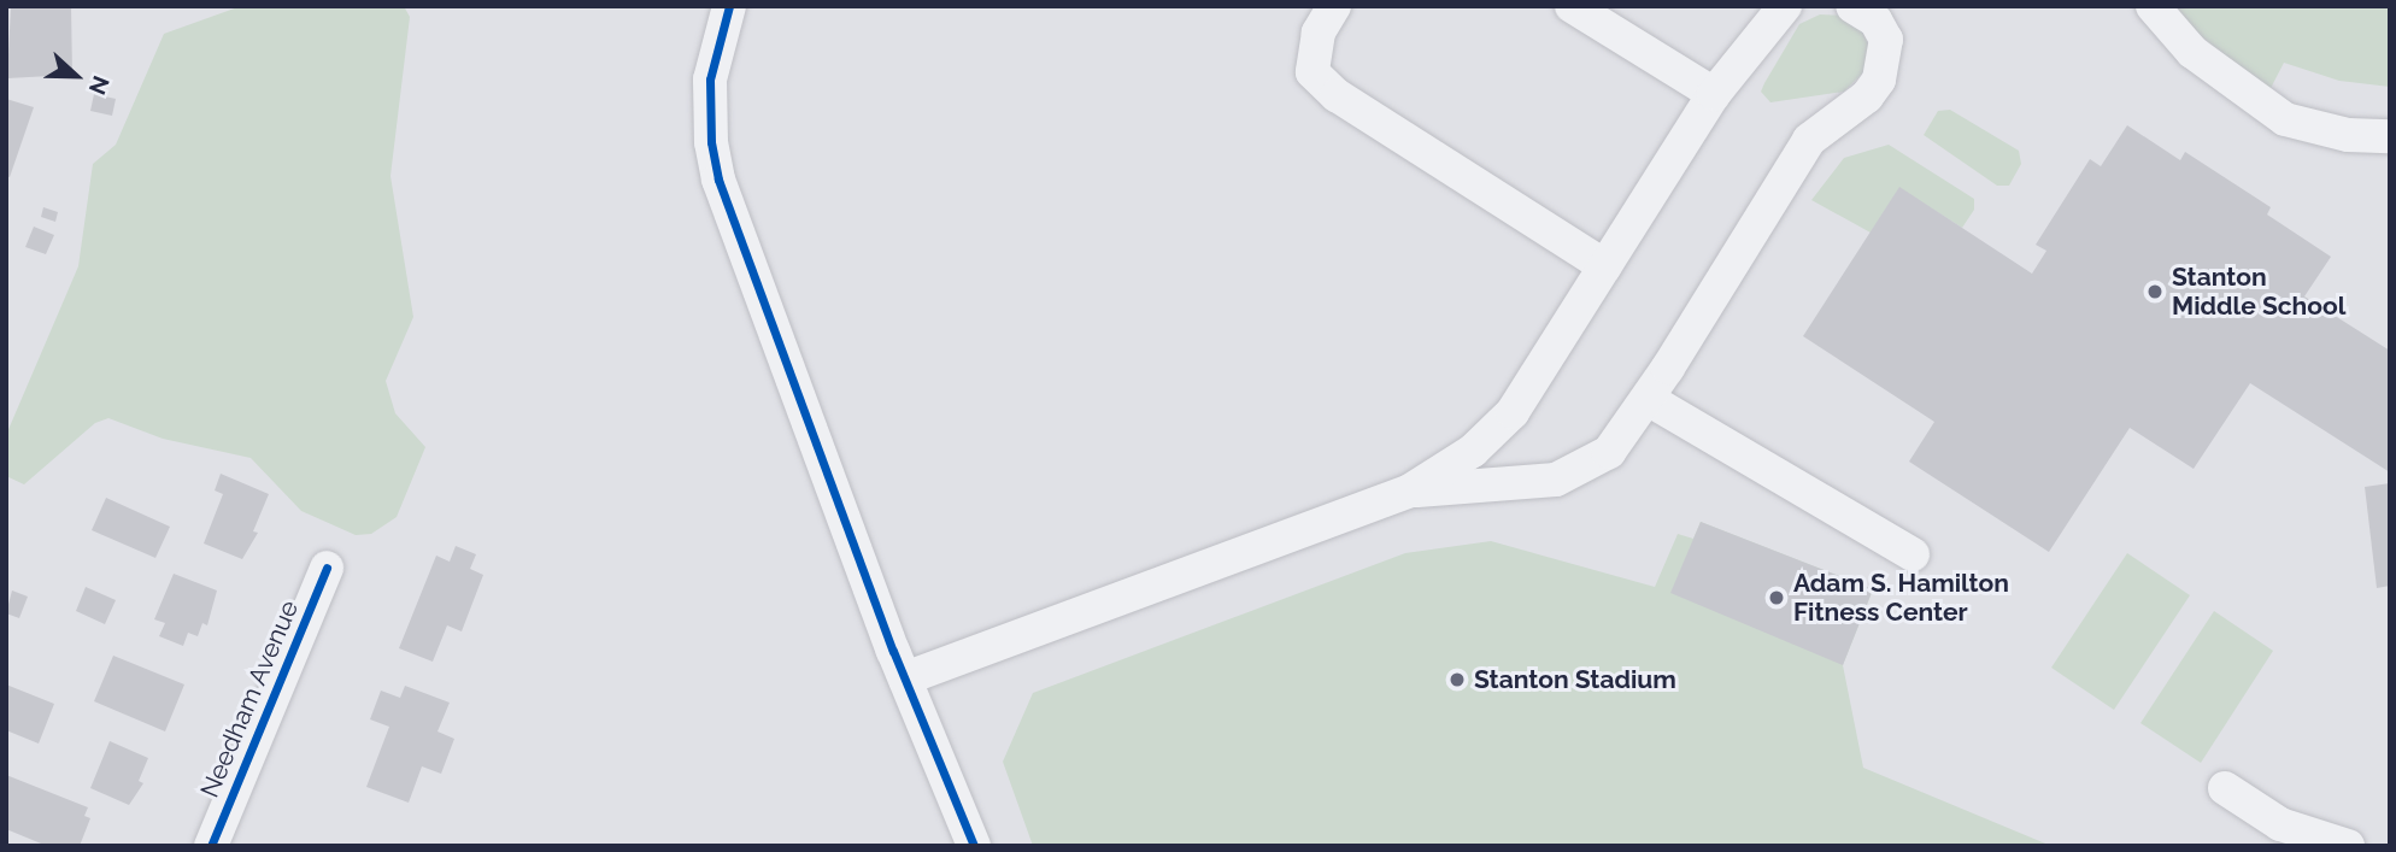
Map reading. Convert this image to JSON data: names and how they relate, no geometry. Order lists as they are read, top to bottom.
{
  "streets": {
    "street": ["Needham Avenue"]
  },
  "places": ["Stanton Middle School", "Adam S. Hamilton Fitness Center", "Stanton Stadium"],
  "north": "right"
}
